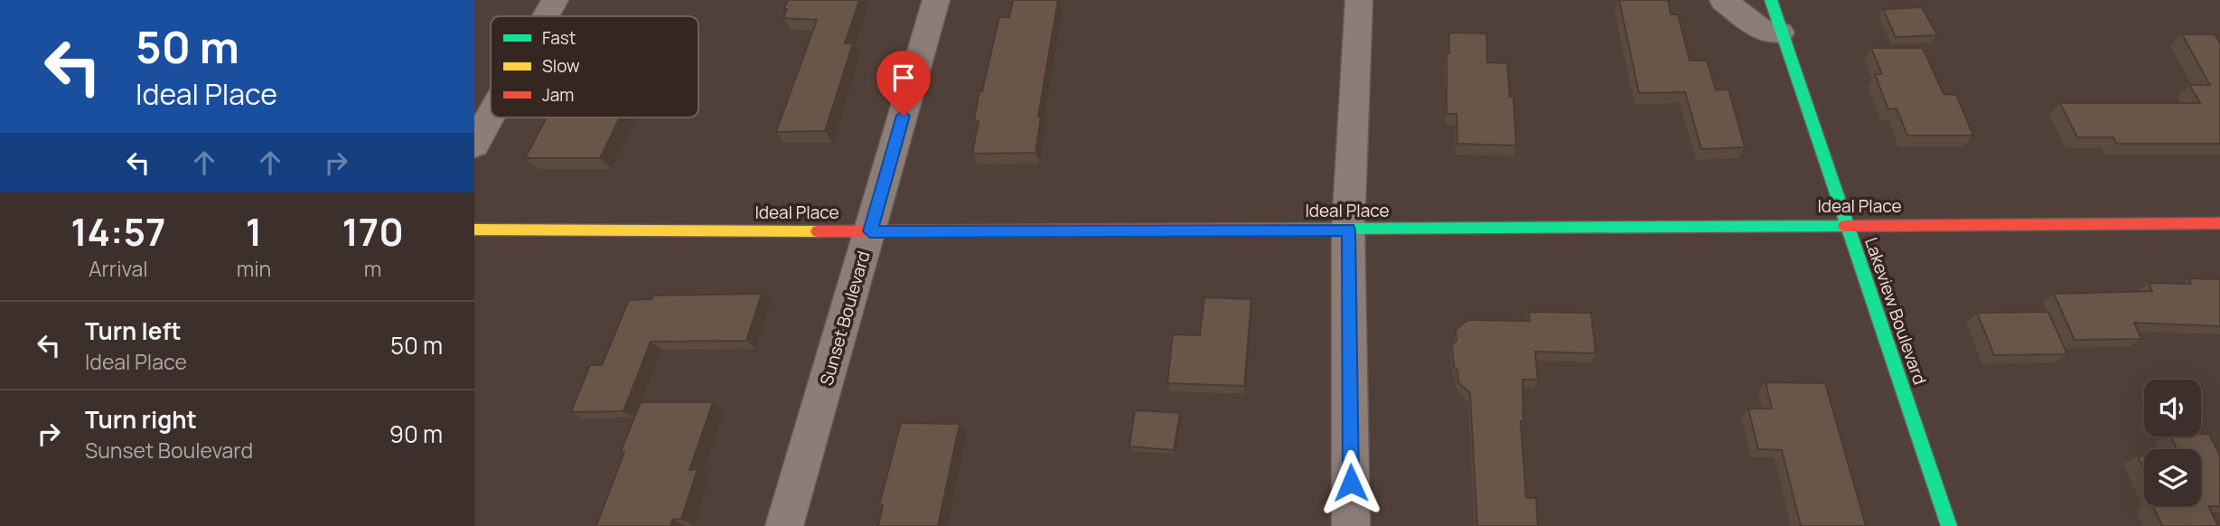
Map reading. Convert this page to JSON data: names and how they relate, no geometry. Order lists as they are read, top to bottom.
{
  "streets": {
    "street": ["Ideal Place", "Lakeview Boulevard", "Sunset Boulevard"]
  },
  "crossings": [
    ["Ideal Place", "Lakeview Boulevard"],
    ["Ideal Place", "Sunset Boulevard"]
  ],
  "legend": ["Fast", "Slow", "Jam"],
  "page": {
    "turn": ["50 m", "Ideal Place"],
    "eta": [
      "14:57",
      "Arrival",
      "1",
      "min",
      "170",
      "m"
    ],
    "list": [
      {
        "name": "Turn left",
        "note": "Ideal Place",
        "value": "50 m"
      },
      {
        "name": "Turn right",
        "note": "Sunset Boulevard",
        "value": "90 m"
      }
    ]
  }
}
